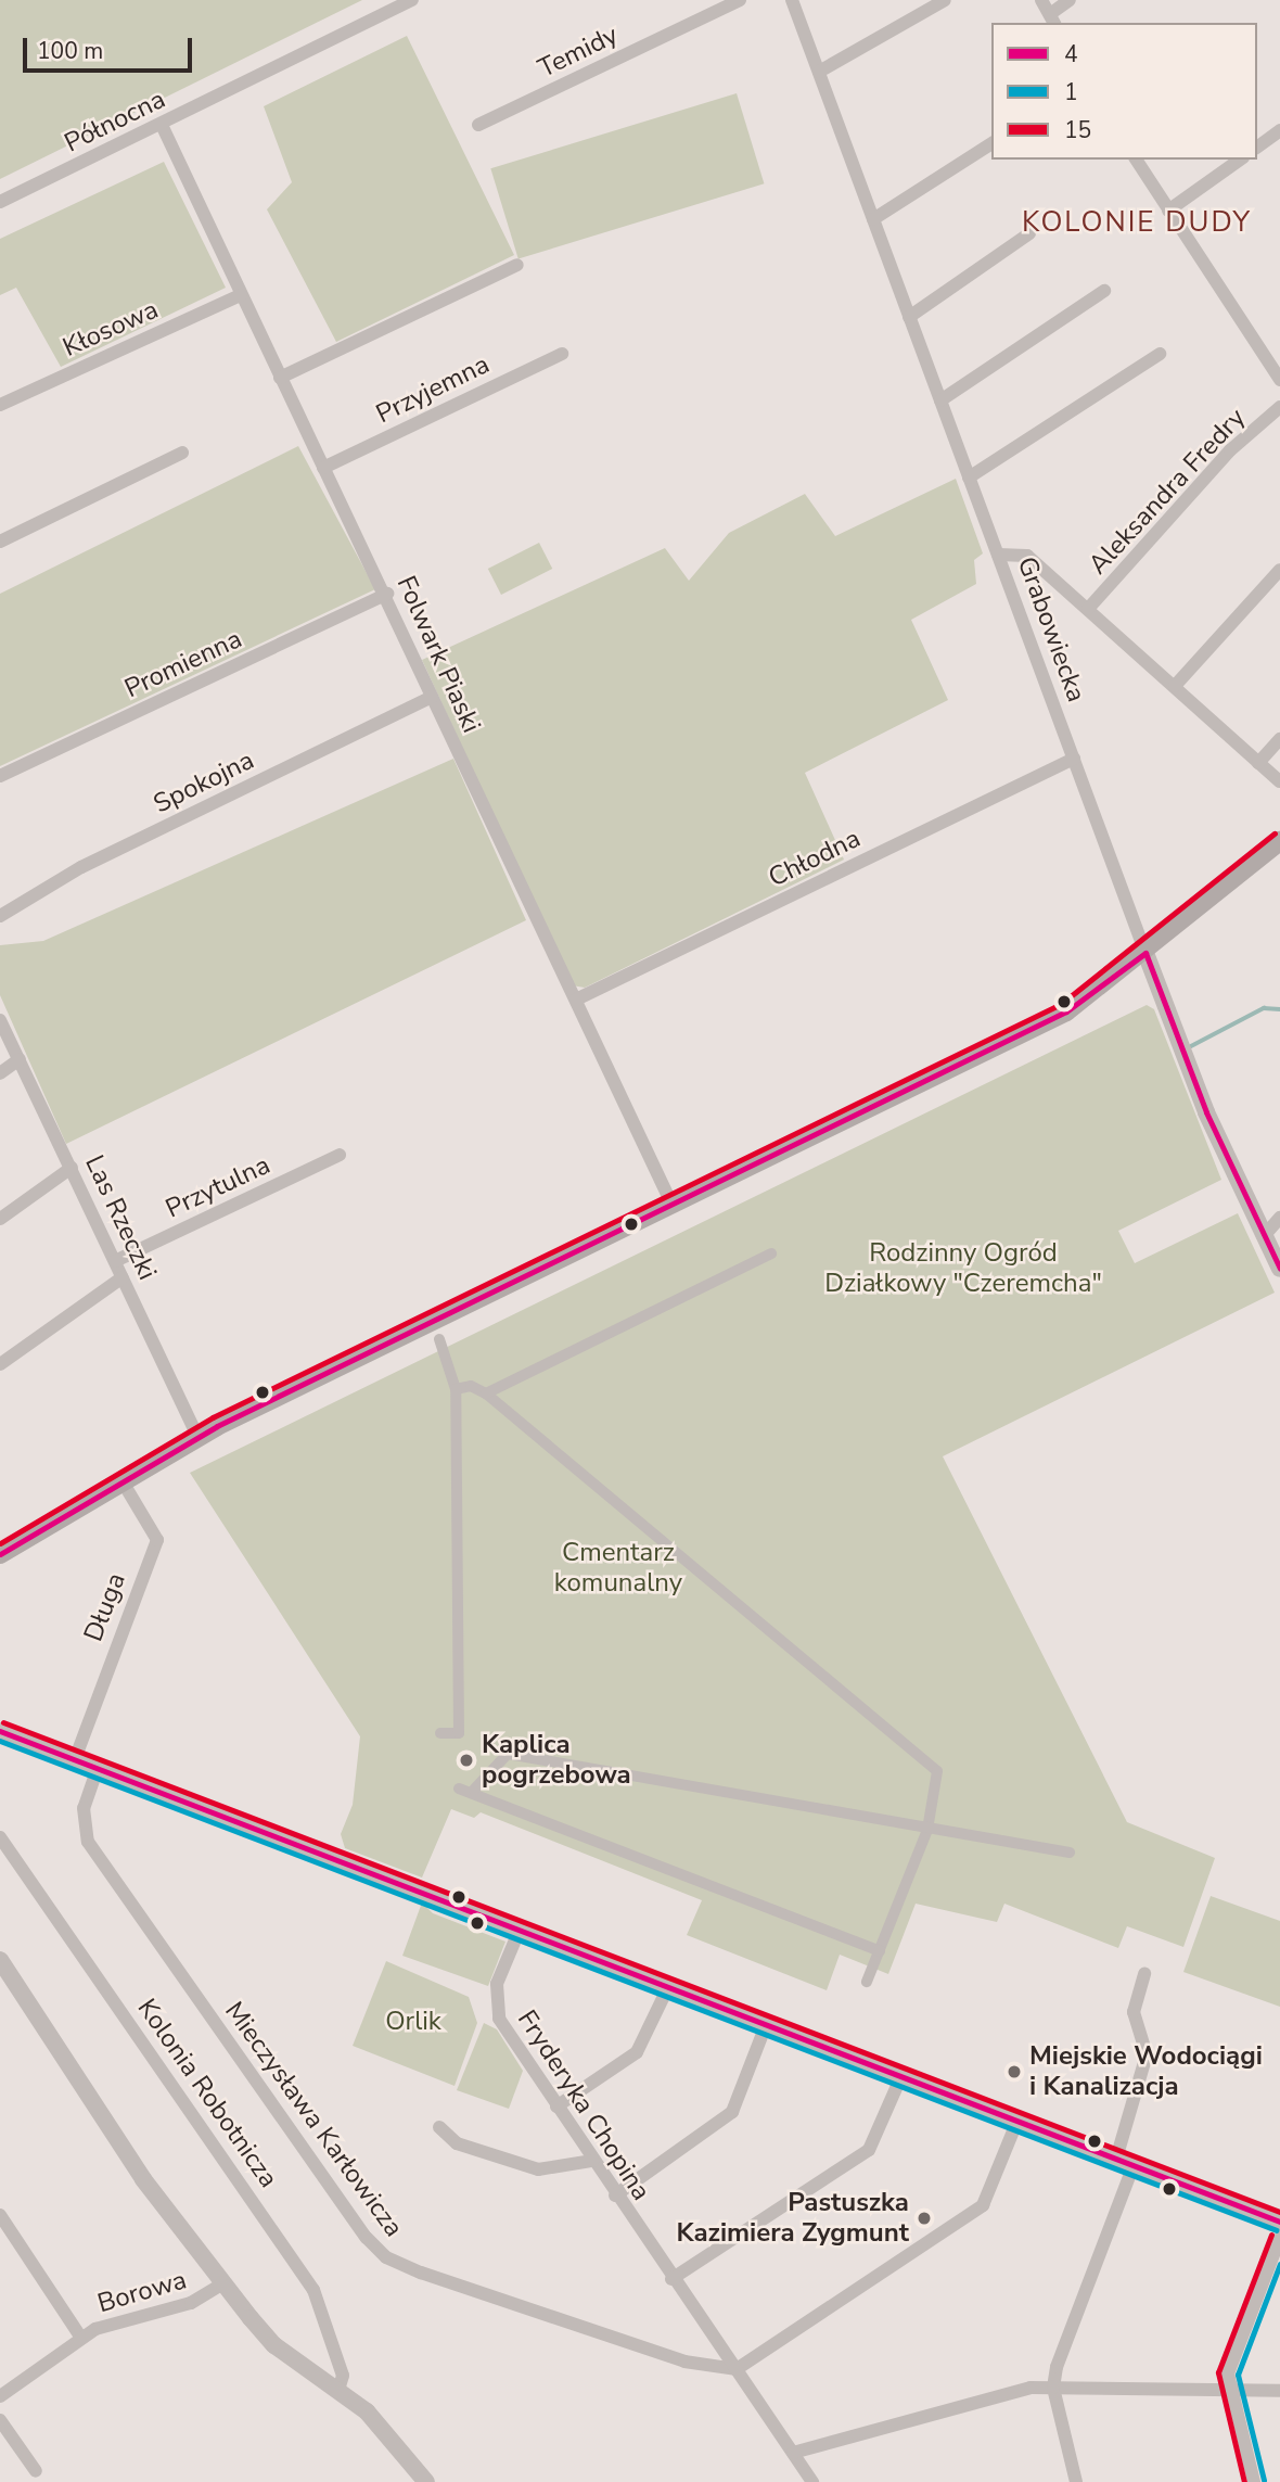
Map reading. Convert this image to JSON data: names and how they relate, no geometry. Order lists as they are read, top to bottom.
{
  "streets": {
    "street": [
      "Temidy",
      "Północna",
      "Kłosowa",
      "Przyjemna",
      "Aleksandra Fredry",
      "Grabowiecka",
      "Folwark Piaski",
      "Promienna",
      "Spokojna",
      "Chłodna",
      "Przytulna",
      "Las Rzeczki",
      "Długa",
      "Kolonia Robotnicza",
      "Fryderyka Chopina",
      "Mieczysława Karłowicza",
      "Borowa"
    ]
  },
  "crossings": [
    ["Północna", "Folwark Piaski"],
    ["Kłosowa", "Folwark Piaski"],
    ["Przyjemna", "Folwark Piaski"],
    ["Grabowiecka", "Chłodna"],
    ["Folwark Piaski", "Promienna"],
    ["Folwark Piaski", "Spokojna"],
    ["Folwark Piaski", "Chłodna"],
    ["Przytulna", "Las Rzeczki"],
    ["Fryderyka Chopina", "Mieczysława Karłowicza"]
  ],
  "districts": ["KOLONIE DUDY"],
  "parks": ["Rodzinny Ogród Działkowy \"Czeremcha\"", "Cmentarz komunalny", "Orlik"],
  "places": ["Kaplica pogrzebowa", "Miejskie Wodociągi i Kanalizacja", "Pastuszka Kazimiera Zygmunt"],
  "lines": ["transit line 15", "transit line 4", "transit line 1"],
  "legend": ["4", "1", "15"],
  "scale_bar": "100 m"
}
